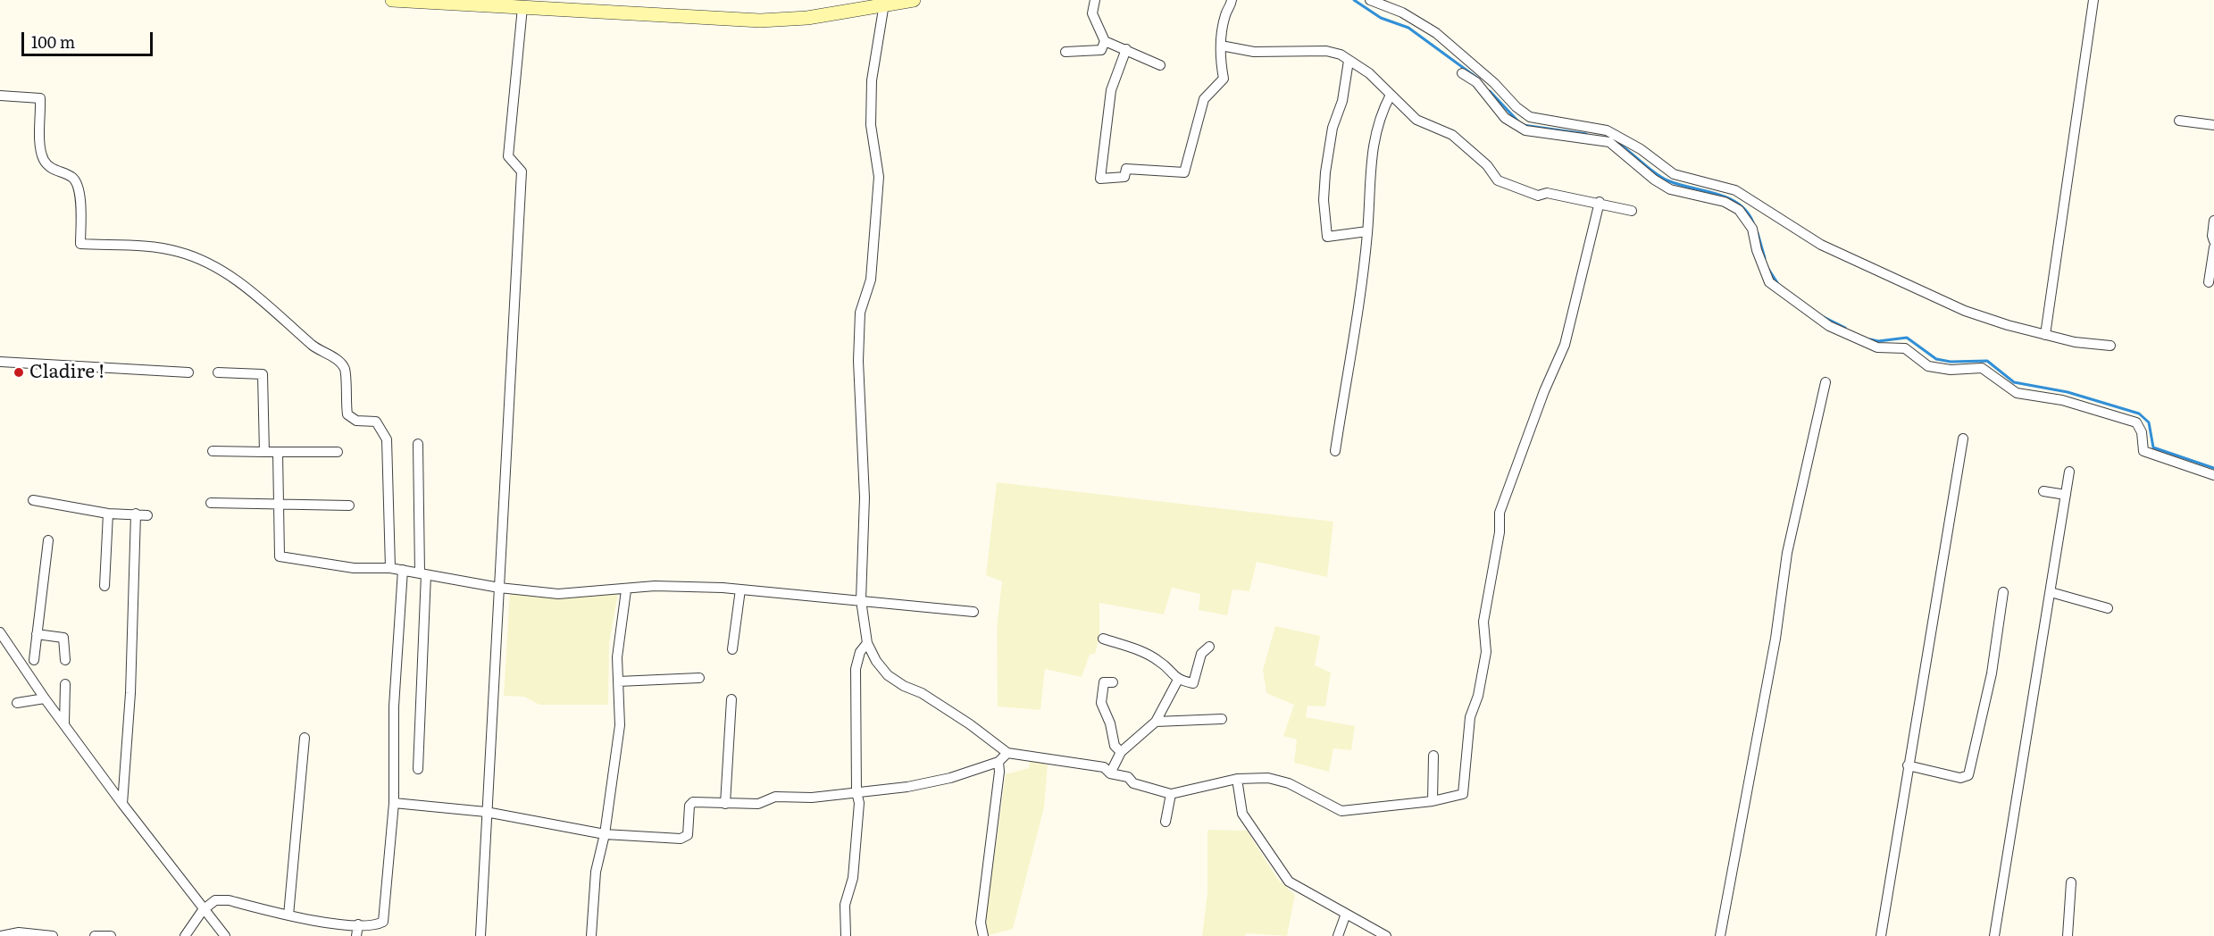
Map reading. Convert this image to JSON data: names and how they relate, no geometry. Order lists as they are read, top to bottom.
{
  "places": ["Cladire !"],
  "scale_bar": "100 m"
}
